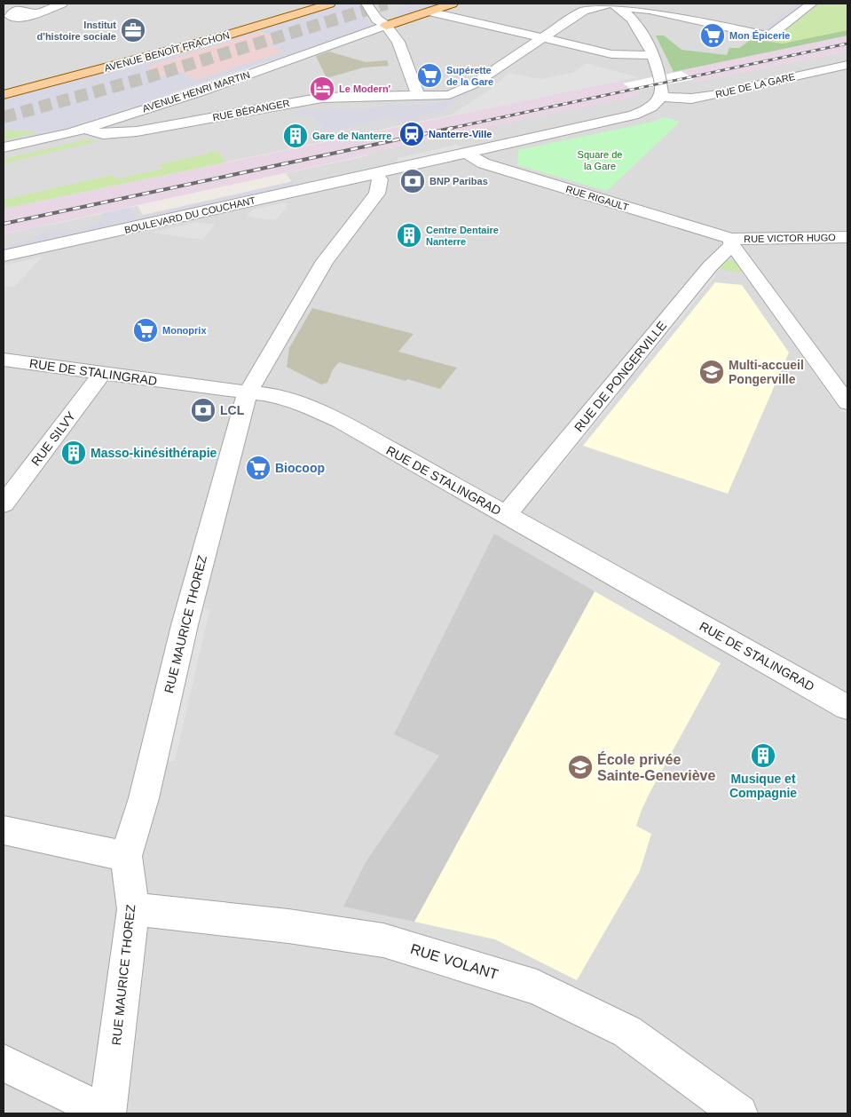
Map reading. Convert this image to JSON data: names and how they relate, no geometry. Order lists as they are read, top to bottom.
{
  "streets": {
    "main road": ["AVENUE BENOÎT FRACHON"],
    "street": [
      "RUE DE LA GARE",
      "AVENUE HENRI MARTIN",
      "RUE BÉRANGER",
      "RUE RIGAULT",
      "BOULEVARD DU COUCHANT",
      "RUE VICTOR HUGO",
      "RUE DE STALINGRAD",
      "RUE DE PONGERVILLE",
      "RUE SILVY",
      "RUE MAURICE THOREZ",
      "RUE VOLANT"
    ]
  },
  "crossings": [
    ["RUE DE LA GARE", "BOULEVARD DU COUCHANT"],
    ["AVENUE HENRI MARTIN", "RUE BÉRANGER"],
    ["RUE RIGAULT", "BOULEVARD DU COUCHANT"],
    ["RUE RIGAULT", "RUE VICTOR HUGO"],
    ["RUE RIGAULT", "RUE DE PONGERVILLE"],
    ["BOULEVARD DU COUCHANT", "RUE MAURICE THOREZ"],
    ["RUE VICTOR HUGO", "RUE DE PONGERVILLE"],
    ["RUE DE STALINGRAD", "RUE DE PONGERVILLE"],
    ["RUE DE STALINGRAD", "RUE SILVY"],
    ["RUE DE STALINGRAD", "RUE MAURICE THOREZ"],
    ["RUE MAURICE THOREZ", "RUE VOLANT"]
  ],
  "parks": ["Square de la Gare"],
  "places": {
    "office": ["Institut d'histoire sociale"],
    "supermarket": [
      "Mon Épicerie",
      "Supérette de la Gare",
      "Monoprix",
      "Biocoop"
    ],
    "hotel": ["Le Modern'"],
    "station": ["Nanterre-Ville"],
    "building": [
      "Gare de Nanterre",
      "Centre Dentaire Nanterre",
      "Masso-kinésithérapie",
      "Musique et Compagnie"
    ],
    "bank": ["BNP Paribas", "LCL"],
    "school or university": ["Multi-accueil Pongerville", "École privée Sainte-Geneviève"]
  }
}
